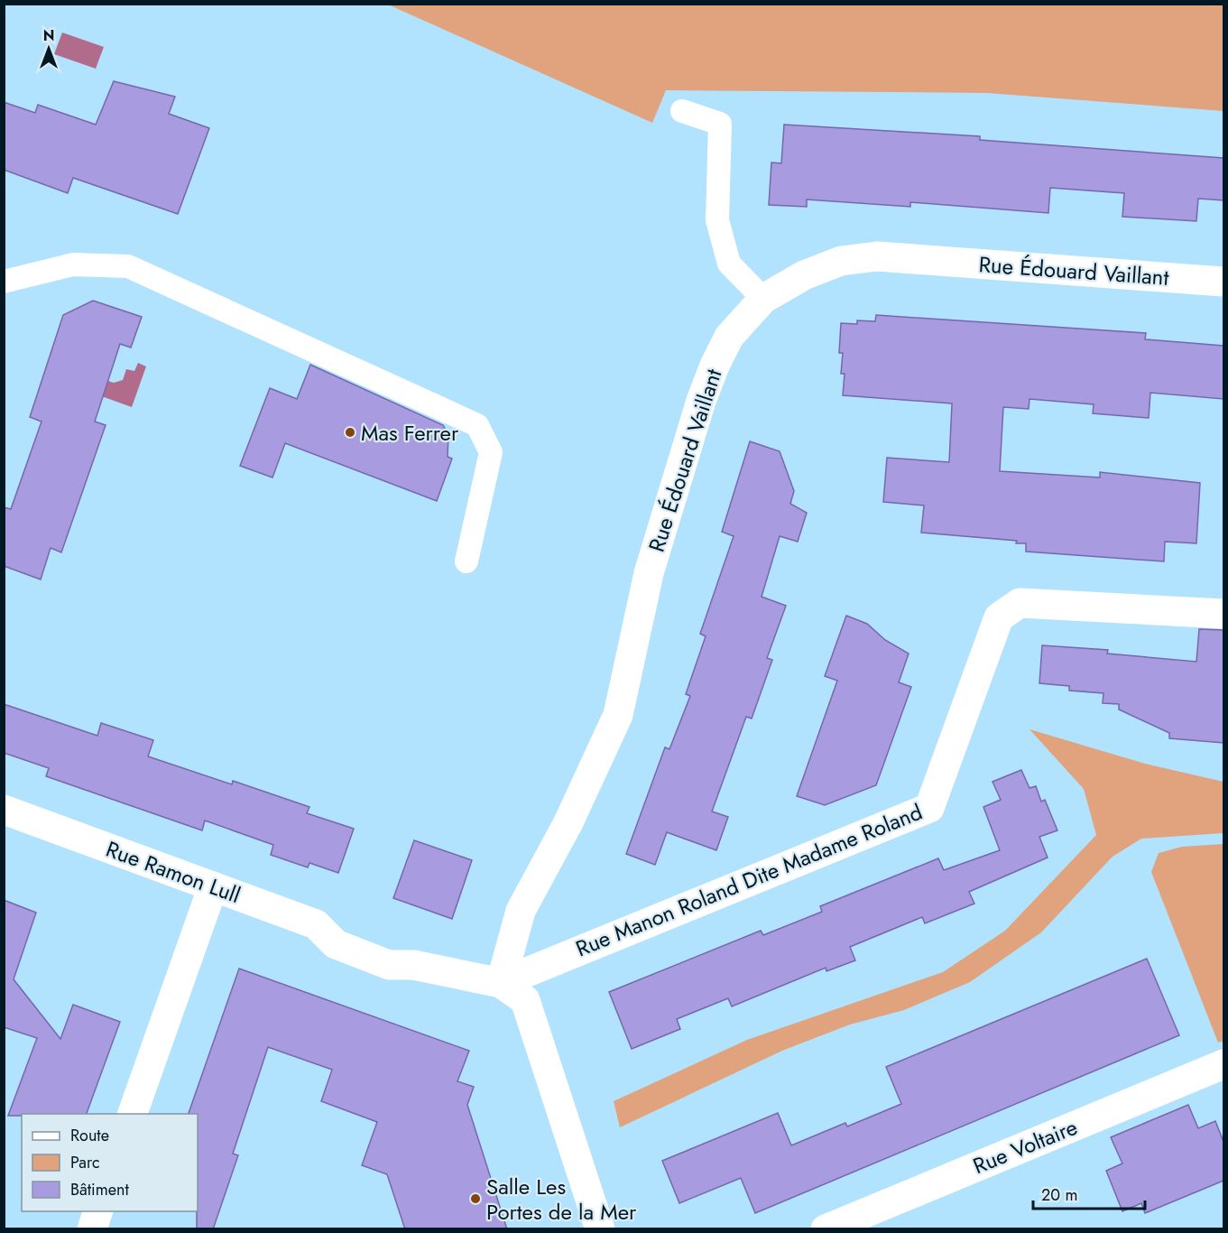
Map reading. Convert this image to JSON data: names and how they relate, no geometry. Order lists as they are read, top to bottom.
{
  "streets": {
    "street": [
      "Rue Édouard Vaillant",
      "Rue Ramon Lull",
      "Rue Manon Roland Dite Madame Roland",
      "Rue Voltaire"
    ]
  },
  "crossings": [
    ["Rue Édouard Vaillant", "Rue Ramon Lull"],
    ["Rue Édouard Vaillant", "Rue Manon Roland Dite Madame Roland"],
    ["Rue Ramon Lull", "Rue Manon Roland Dite Madame Roland"]
  ],
  "places": ["Mas Ferrer", "Salle Les Portes de la Mer"],
  "legend": ["Route", "Parc", "Bâtiment"],
  "scale_bar": "20 m",
  "north": "top"
}
